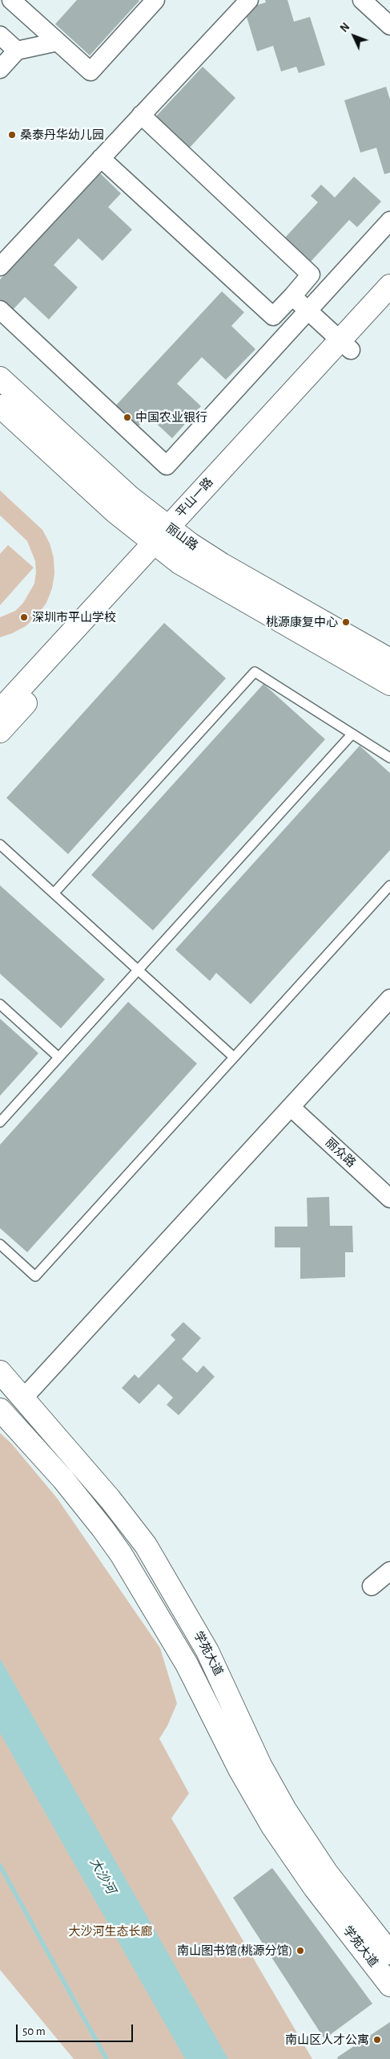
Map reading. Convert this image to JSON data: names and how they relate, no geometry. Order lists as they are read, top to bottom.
{
  "streets": {
    "street": [
      "平山一路",
      "丽山路",
      "丽众路",
      "学苑大道"
    ]
  },
  "crossings": [
    ["平山一路", "丽山路"]
  ],
  "water": ["大沙河"],
  "parks": ["大沙河生态长廊"],
  "places": [
    "桑泰丹华幼儿园",
    "中国农业银行",
    "深圳市平山学校",
    "桃源康复中心",
    "南山图书馆(桃源分馆)",
    "南山区人才公寓"
  ],
  "scale_bar": "50 m",
  "north": "top left"
}
